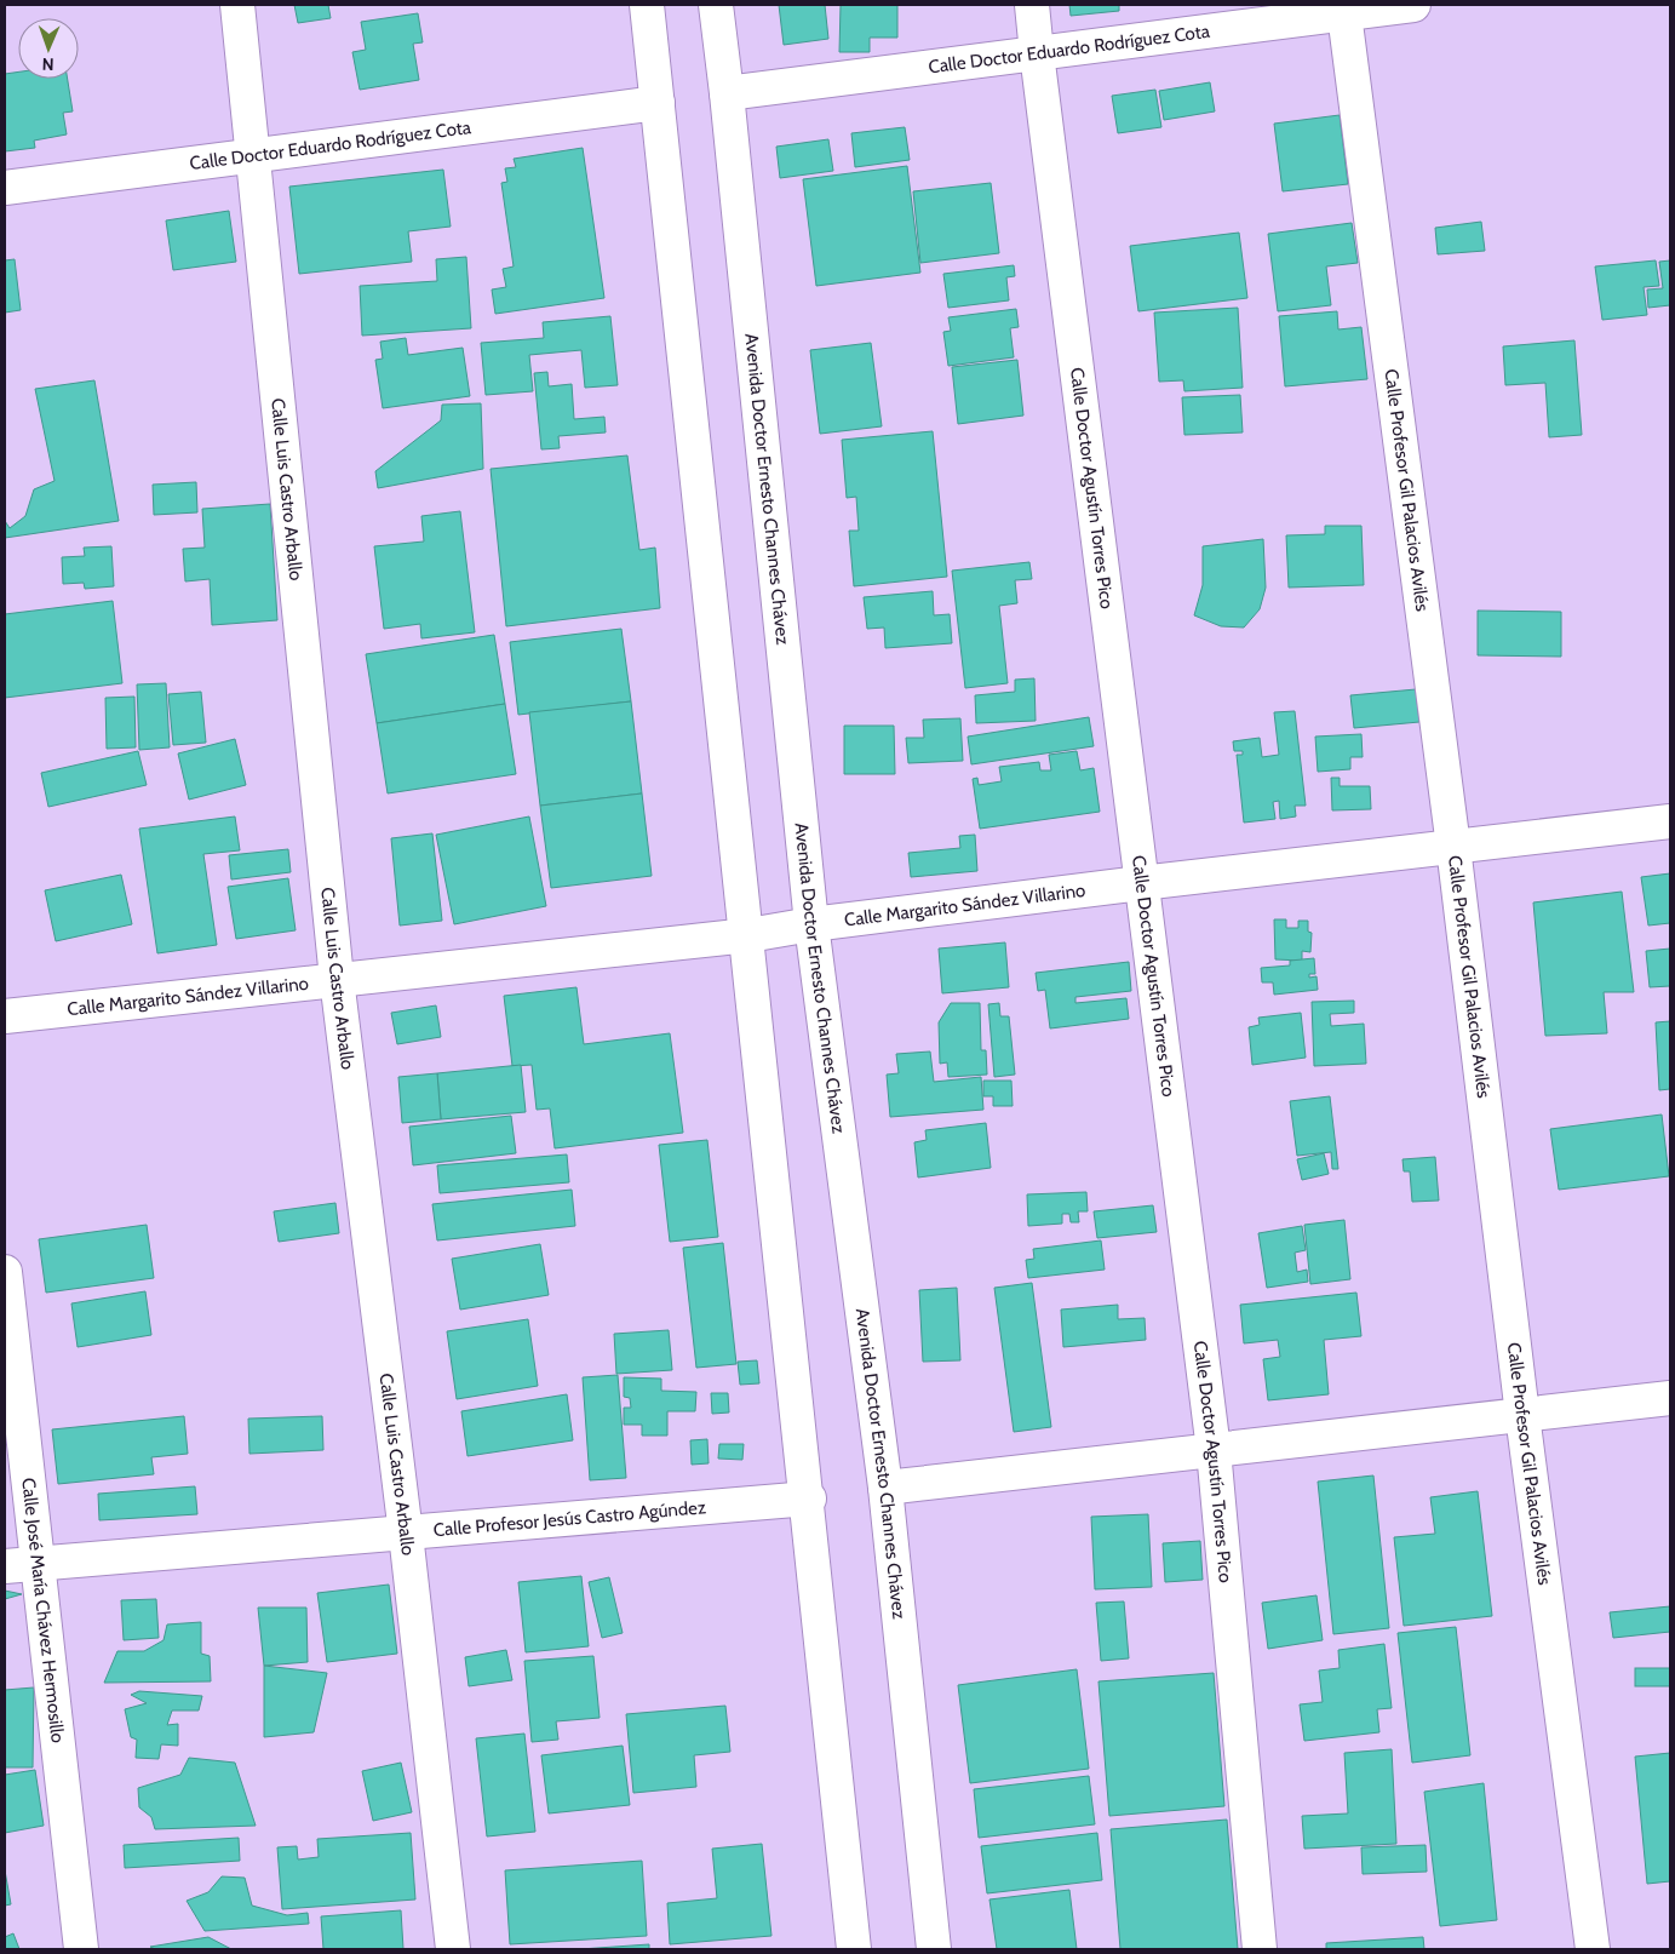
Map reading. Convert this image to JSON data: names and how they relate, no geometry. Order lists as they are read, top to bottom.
{
  "streets": {
    "street": [
      "Calle Doctor Eduardo Rodríguez Cota",
      "Calle Luis Castro Arballo",
      "Avenida Doctor Ernesto Channes Chávez",
      "Calle Doctor Agustín Torres Pico",
      "Calle Profesor Gil Palacios Avilés",
      "Calle Margarito Sández Villarino",
      "Calle Profesor Jesús Castro Agúndez",
      "Calle José María Chávez Hermosillo"
    ]
  },
  "crossings": [
    ["Calle Doctor Eduardo Rodríguez Cota", "Calle Luis Castro Arballo"],
    ["Calle Doctor Eduardo Rodríguez Cota", "Avenida Doctor Ernesto Channes Chávez"],
    ["Calle Doctor Eduardo Rodríguez Cota", "Calle Doctor Agustín Torres Pico"],
    ["Calle Doctor Eduardo Rodríguez Cota", "Calle Profesor Gil Palacios Avilés"],
    ["Calle Luis Castro Arballo", "Calle Margarito Sández Villarino"],
    ["Calle Luis Castro Arballo", "Calle Profesor Jesús Castro Agúndez"],
    ["Avenida Doctor Ernesto Channes Chávez", "Calle Margarito Sández Villarino"],
    ["Calle Doctor Agustín Torres Pico", "Calle Margarito Sández Villarino"],
    ["Calle Profesor Gil Palacios Avilés", "Calle Margarito Sández Villarino"],
    ["Calle Profesor Jesús Castro Agúndez", "Calle José María Chávez Hermosillo"]
  ],
  "north": "bottom"
}
